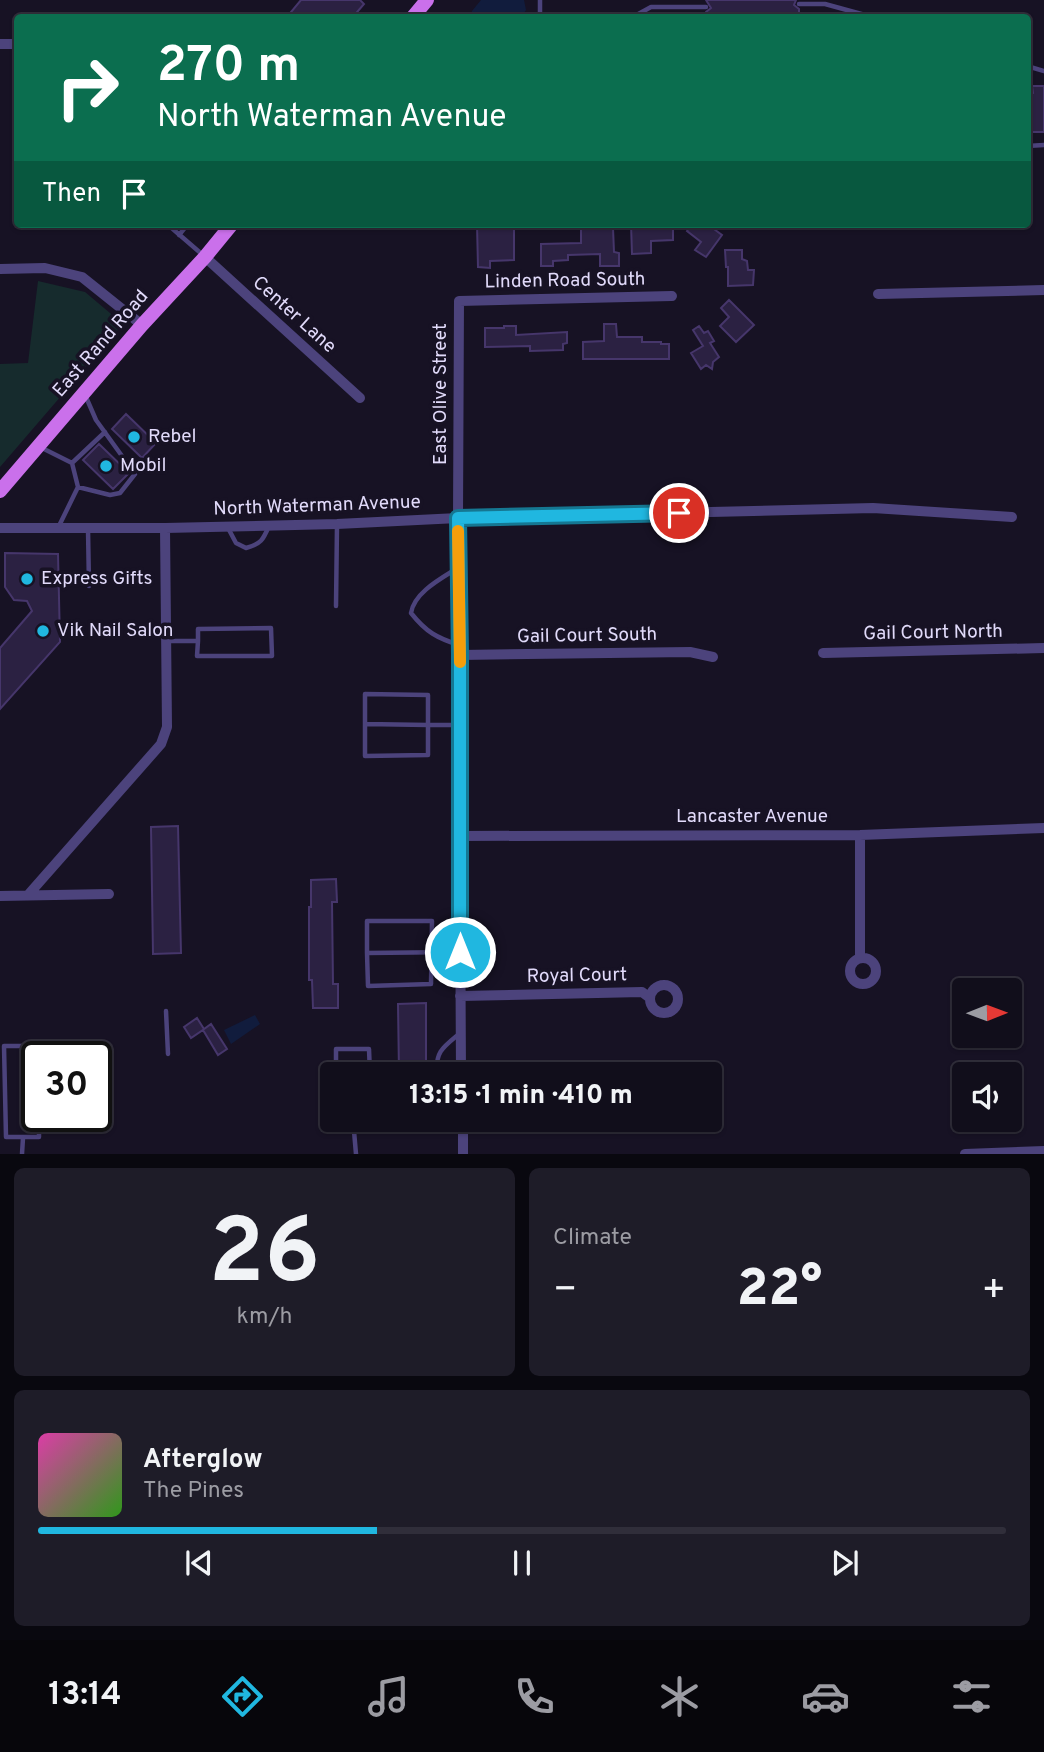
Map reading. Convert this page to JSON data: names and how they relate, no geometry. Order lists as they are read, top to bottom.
{
  "streets": {
    "main road": ["East Rand Road"],
    "street": [
      "Linden Road South",
      "Center Lane",
      "East Olive Street",
      "North Waterman Avenue",
      "Gail Court North",
      "Gail Court South",
      "Lancaster Avenue",
      "Royal Court"
    ]
  },
  "crossings": [
    ["Linden Road South", "East Olive Street"],
    ["Center Lane", "East Rand Road"],
    ["East Olive Street", "North Waterman Avenue"],
    ["East Olive Street", "Gail Court South"],
    ["East Olive Street", "Lancaster Avenue"],
    ["East Olive Street", "Royal Court"]
  ],
  "places": [
    "Rebel",
    "Mobil",
    "Express Gifts",
    "Vik Nail Salon"
  ],
  "north": "right",
  "page": {
    "turn": ["270 m", "North Waterman Avenue"],
    "then": "Then",
    "limit": "30",
    "trip": "13:15 · 1 min · 410 m",
    "tile": [
      ["26", "km/h"],
      "Climate"
    ],
    "heat": ["−", "22°", "+"],
    "song": ["Afterglow", "The Pines"],
    "tabs": "13:14"
  }
}
